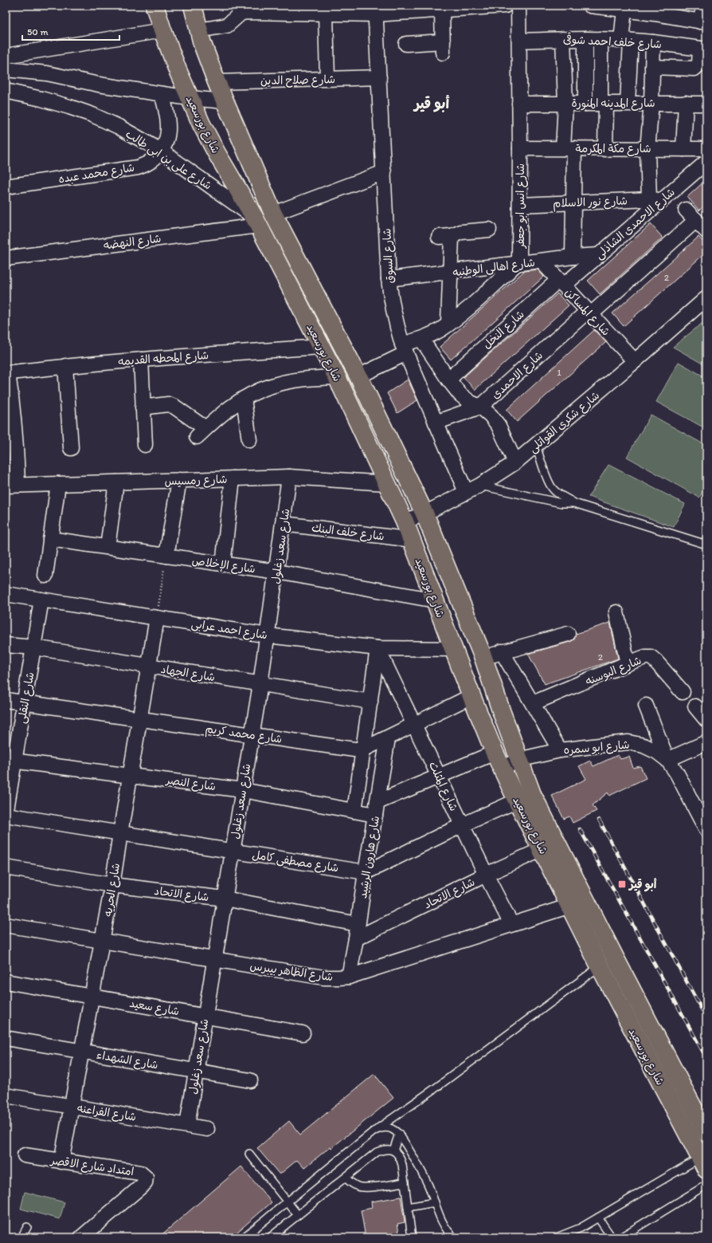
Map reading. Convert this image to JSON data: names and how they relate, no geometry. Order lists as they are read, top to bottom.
{
  "streets": {
    "main road": ["شارع بورسعيد"],
    "street": [
      "شارع خلف احمد شوقى",
      "شارع صلاح الدين",
      "شارع المدينه المنورة",
      "شارع مكة المكرمة",
      "شارع على بن ابى طالب",
      "شارع محمد عبده",
      "شارع نور الاسلام",
      "شارع انس ابو جعفر",
      "شارع الاحمدى الشاذلى",
      "شارع النهضه",
      "شارع السوق",
      "شارع اهالى الوطنيه",
      "شارع المساكن",
      "شارع النخل",
      "شارع المحطه القديمه",
      "شارع الاحمدى",
      "شارع شكرى القواتلى",
      "شارع رمسيس",
      "شارع خلف البنك",
      "شارع سعد زغلول",
      "شارع الإخلاص",
      "شارع احمد عرابى",
      "شارع البوسنه",
      "شارع الجهاد",
      "شارع النقلى",
      "شارع محمد كريم",
      "شارع ابو سمره",
      "شارع النصر",
      "شارع المثلث",
      "شارع هارون الرشيد",
      "شارع مصطفى كامل",
      "شارع الحريه",
      "شارع الاتحاد",
      "شارع الظاهر بيبرس",
      "شارع سعيد",
      "شارع الشهداء",
      "شارع الفراعنه",
      "امتداد شارع الاقصر"
    ]
  },
  "crossings": [
    ["شارع خلف احمد شوقى", "شارع انس ابو جعفر"],
    ["شارع صلاح الدين", "شارع بورسعيد"],
    ["شارع صلاح الدين", "شارع السوق"],
    ["شارع المدينه المنورة", "شارع انس ابو جعفر"],
    ["شارع بورسعيد", "شارع على بن ابى طالب"],
    ["شارع بورسعيد", "شارع انس ابو جعفر"],
    ["شارع بورسعيد", "شارع النهضه"],
    ["شارع بورسعيد", "شارع المحطه القديمه"],
    ["شارع بورسعيد", "شارع شكرى القواتلى"],
    ["شارع بورسعيد", "شارع رمسيس"],
    ["شارع بورسعيد", "شارع خلف البنك"],
    ["شارع بورسعيد", "شارع الإخلاص"],
    ["شارع بورسعيد", "شارع احمد عرابى"],
    ["شارع بورسعيد", "شارع محمد كريم"],
    ["شارع بورسعيد", "شارع ابو سمره"],
    ["شارع بورسعيد", "شارع الاتحاد"],
    ["شارع بورسعيد", "شارع الظاهر بيبرس"],
    ["شارع مكة المكرمة", "شارع انس ابو جعفر"],
    ["شارع على بن ابى طالب", "شارع محمد عبده"],
    ["شارع على بن ابى طالب", "شارع النهضه"],
    ["شارع نور الاسلام", "شارع انس ابو جعفر"],
    ["شارع نور الاسلام", "شارع الاحمدى الشاذلى"],
    ["شارع انس ابو جعفر", "شارع السوق"],
    ["شارع انس ابو جعفر", "شارع اهالى الوطنيه"],
    ["شارع الاحمدى الشاذلى", "شارع اهالى الوطنيه"],
    ["شارع الاحمدى الشاذلى", "شارع المساكن"],
    ["شارع الاحمدى الشاذلى", "شارع النخل"],
    ["شارع السوق", "شارع اهالى الوطنيه"],
    ["شارع السوق", "شارع الاحمدى"],
    ["شارع السوق", "شارع شكرى القواتلى"],
    ["شارع اهالى الوطنيه", "شارع المساكن"],
    ["شارع المساكن", "شارع النخل"],
    ["شارع المساكن", "شارع الاحمدى"],
    ["شارع المساكن", "شارع شكرى القواتلى"],
    ["شارع رمسيس", "شارع سعد زغلول"],
    ["شارع خلف البنك", "شارع سعد زغلول"],
    ["شارع سعد زغلول", "شارع الإخلاص"],
    ["شارع سعد زغلول", "شارع احمد عرابى"],
    ["شارع سعد زغلول", "شارع الجهاد"],
    ["شارع سعد زغلول", "شارع محمد كريم"],
    ["شارع سعد زغلول", "شارع النصر"],
    ["شارع سعد زغلول", "شارع مصطفى كامل"],
    ["شارع سعد زغلول", "شارع الاتحاد"],
    ["شارع سعد زغلول", "شارع الظاهر بيبرس"],
    ["شارع سعد زغلول", "شارع سعيد"],
    ["شارع سعد زغلول", "شارع الشهداء"],
    ["شارع سعد زغلول", "شارع الفراعنه"],
    ["شارع احمد عرابى", "شارع النقلى"],
    ["شارع احمد عرابى", "شارع المثلث"],
    ["شارع احمد عرابى", "شارع الحريه"],
    ["شارع الجهاد", "شارع النقلى"],
    ["شارع الجهاد", "شارع الحريه"],
    ["شارع النقلى", "شارع محمد كريم"],
    ["شارع النقلى", "شارع النصر"],
    ["شارع النقلى", "شارع مصطفى كامل"],
    ["شارع محمد كريم", "شارع المثلث"],
    ["شارع محمد كريم", "شارع هارون الرشيد"],
    ["شارع محمد كريم", "شارع الحريه"],
    ["شارع النصر", "شارع هارون الرشيد"],
    ["شارع النصر", "شارع الحريه"],
    ["شارع المثلث", "شارع الاتحاد"],
    ["شارع المثلث", "شارع الظاهر بيبرس"],
    ["شارع هارون الرشيد", "شارع مصطفى كامل"],
    ["شارع هارون الرشيد", "شارع الاتحاد"],
    ["شارع هارون الرشيد", "شارع الظاهر بيبرس"],
    ["شارع مصطفى كامل", "شارع الحريه"],
    ["شارع الحريه", "شارع الاتحاد"],
    ["شارع الحريه", "شارع الظاهر بيبرس"],
    ["شارع الحريه", "شارع سعيد"],
    ["شارع الحريه", "شارع الشهداء"],
    ["شارع الحريه", "شارع الفراعنه"],
    ["شارع الحريه", "امتداد شارع الاقصر"]
  ],
  "districts": ["أبو قير"],
  "places": {
    "transit": ["أبو قير"]
  },
  "house_numbers": ["2", "1", "2"],
  "scale_bar": "50 m"
}
